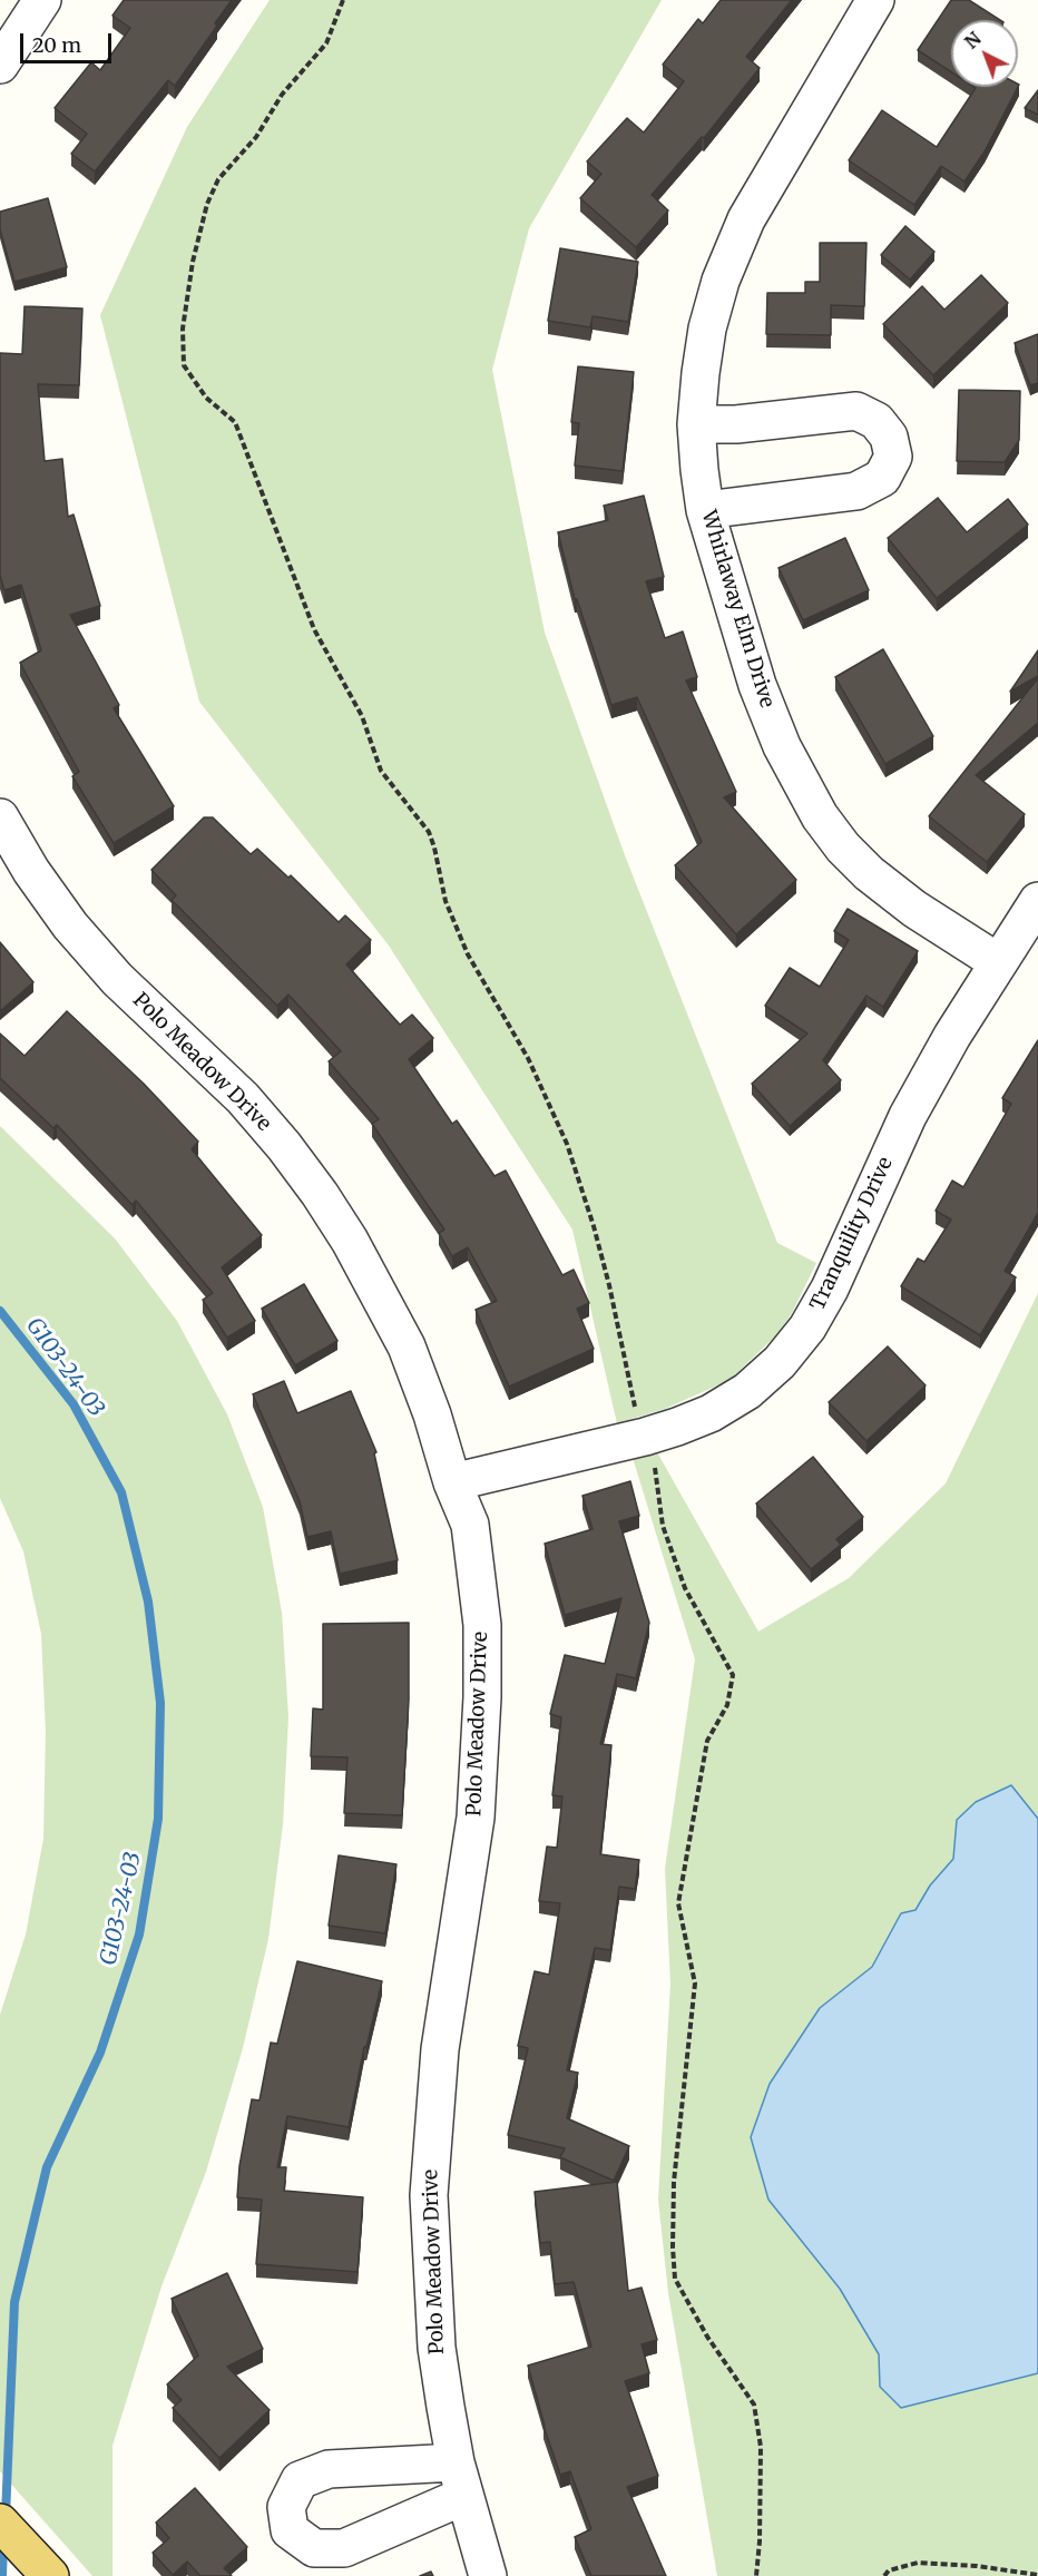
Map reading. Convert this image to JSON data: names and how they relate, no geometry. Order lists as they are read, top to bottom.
{
  "streets": {
    "street": ["Whirlaway Elm Drive", "Polo Meadow Drive", "Tranquility Drive"]
  },
  "crossings": [
    ["Whirlaway Elm Drive", "Tranquility Drive"],
    ["Polo Meadow Drive", "Tranquility Drive"]
  ],
  "water": ["G103-24-03"],
  "scale_bar": "20 m",
  "north": "top left"
}
